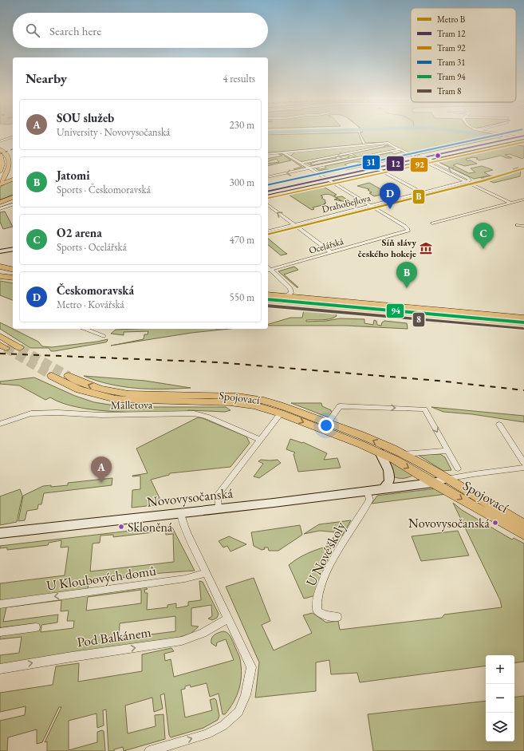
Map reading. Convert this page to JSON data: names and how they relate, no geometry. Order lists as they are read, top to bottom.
{
  "streets": {
    "main road": ["Spojovací", "Novovysočanská"],
    "street": [
      "Drahobejlova",
      "Ocelářská",
      "Malletova",
      "U Nové školy",
      "U Kloubových domů",
      "Pod Balkánem"
    ]
  },
  "crossings": [
    ["Drahobejlova", "Ocelářská"],
    ["Spojovací", "Novovysočanská"],
    ["Novovysočanská", "U Nové školy"]
  ],
  "one_way": ["U Kloubových domů", "Pod Balkánem"],
  "places": {
    "museum": ["Síň slávy českého hokeje"],
    "other": ["Novovysočanská", "Skloněná"]
  },
  "lines": [
    "tram line 31",
    "tram line 12",
    "tram line 92",
    "metro line B",
    "tram line 94",
    "tram line 8"
  ],
  "legend": [
    "Metro B",
    "Tram 12",
    "Tram 92",
    "Tram 31",
    "Tram 94",
    "Tram 8"
  ],
  "page": {
    "search": "Search here",
    "heading": ["Nearby", "4 results"],
    "list": [
      {
        "mark": "A",
        "name": "SOU služeb",
        "note": "University · Novovysočanská",
        "value": "230 m"
      },
      {
        "mark": "B",
        "name": "Jatomi",
        "note": "Sports · Českomoravská",
        "value": "300 m"
      },
      {
        "mark": "C",
        "name": "O2 arena",
        "note": "Sports · Ocelářská",
        "value": "470 m"
      },
      {
        "mark": "D",
        "name": "Českomoravská",
        "note": "Metro · Kovářská",
        "value": "550 m"
      }
    ],
    "pins": [
      "D",
      "C",
      "B",
      "A"
    ],
    "map_buttons": ["+", "−"]
  }
}
